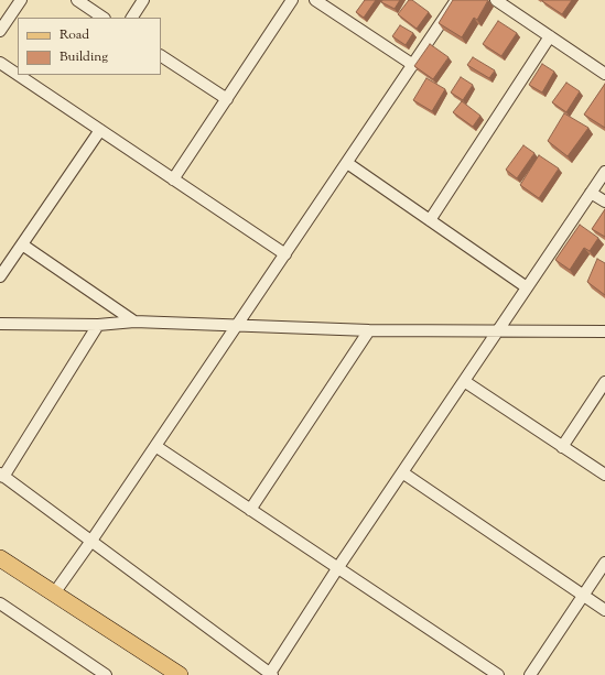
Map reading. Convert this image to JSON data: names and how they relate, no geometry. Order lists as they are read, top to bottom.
{
  "legend": ["Road", "Building"]
}
